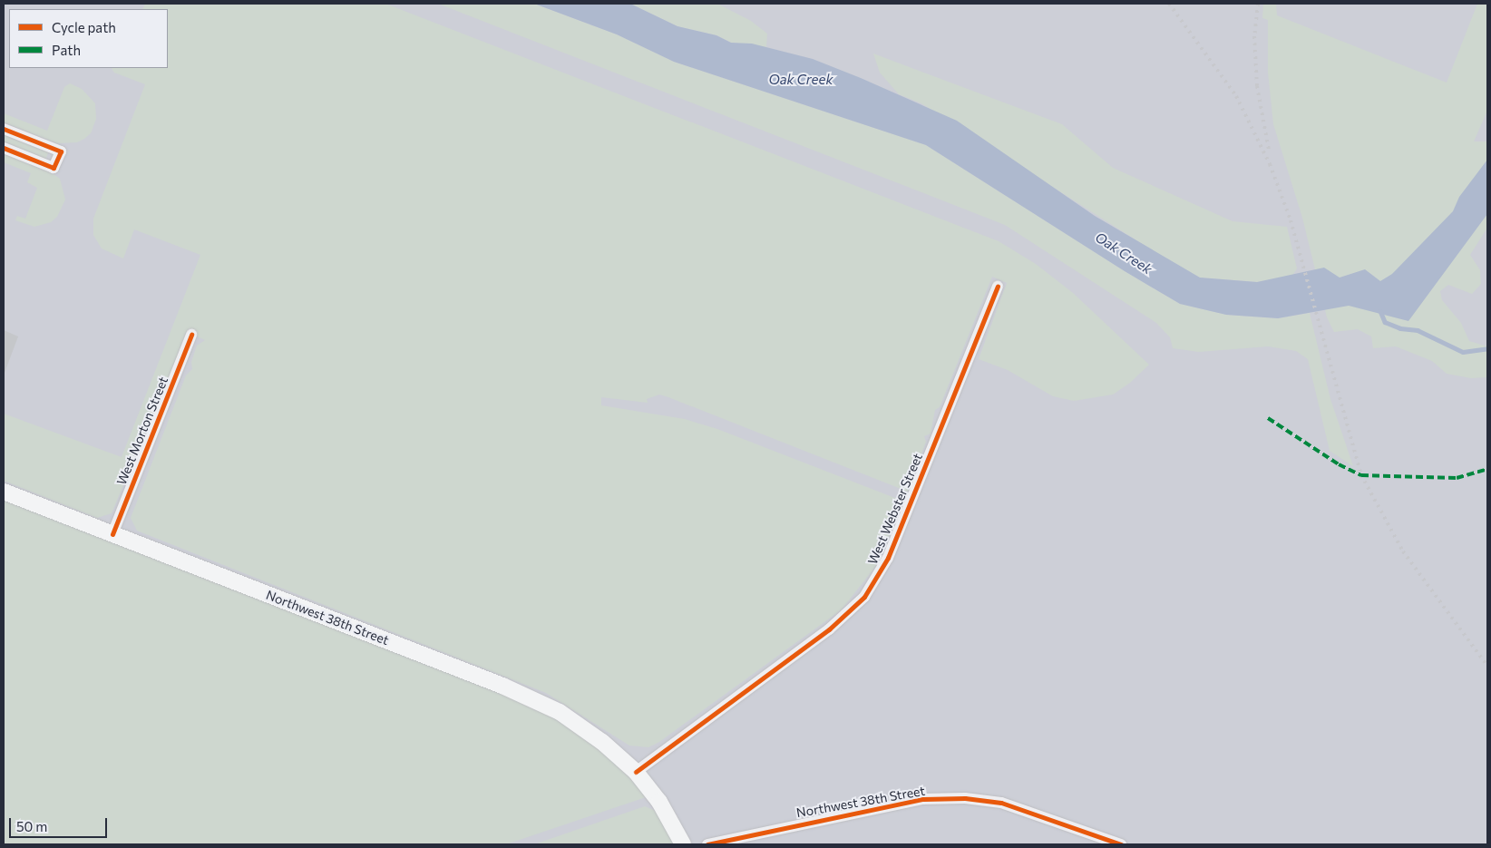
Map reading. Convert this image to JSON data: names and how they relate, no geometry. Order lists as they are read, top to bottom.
{
  "streets": {
    "main road": ["Northwest 38th Street"],
    "street": ["West Morton Street", "West Webster Street"]
  },
  "crossings": [
    ["West Morton Street", "Northwest 38th Street"],
    ["West Webster Street", "Northwest 38th Street"]
  ],
  "water": ["Oak Creek"],
  "legend": ["Cycle path", "Path"],
  "scale_bar": "50 m"
}
